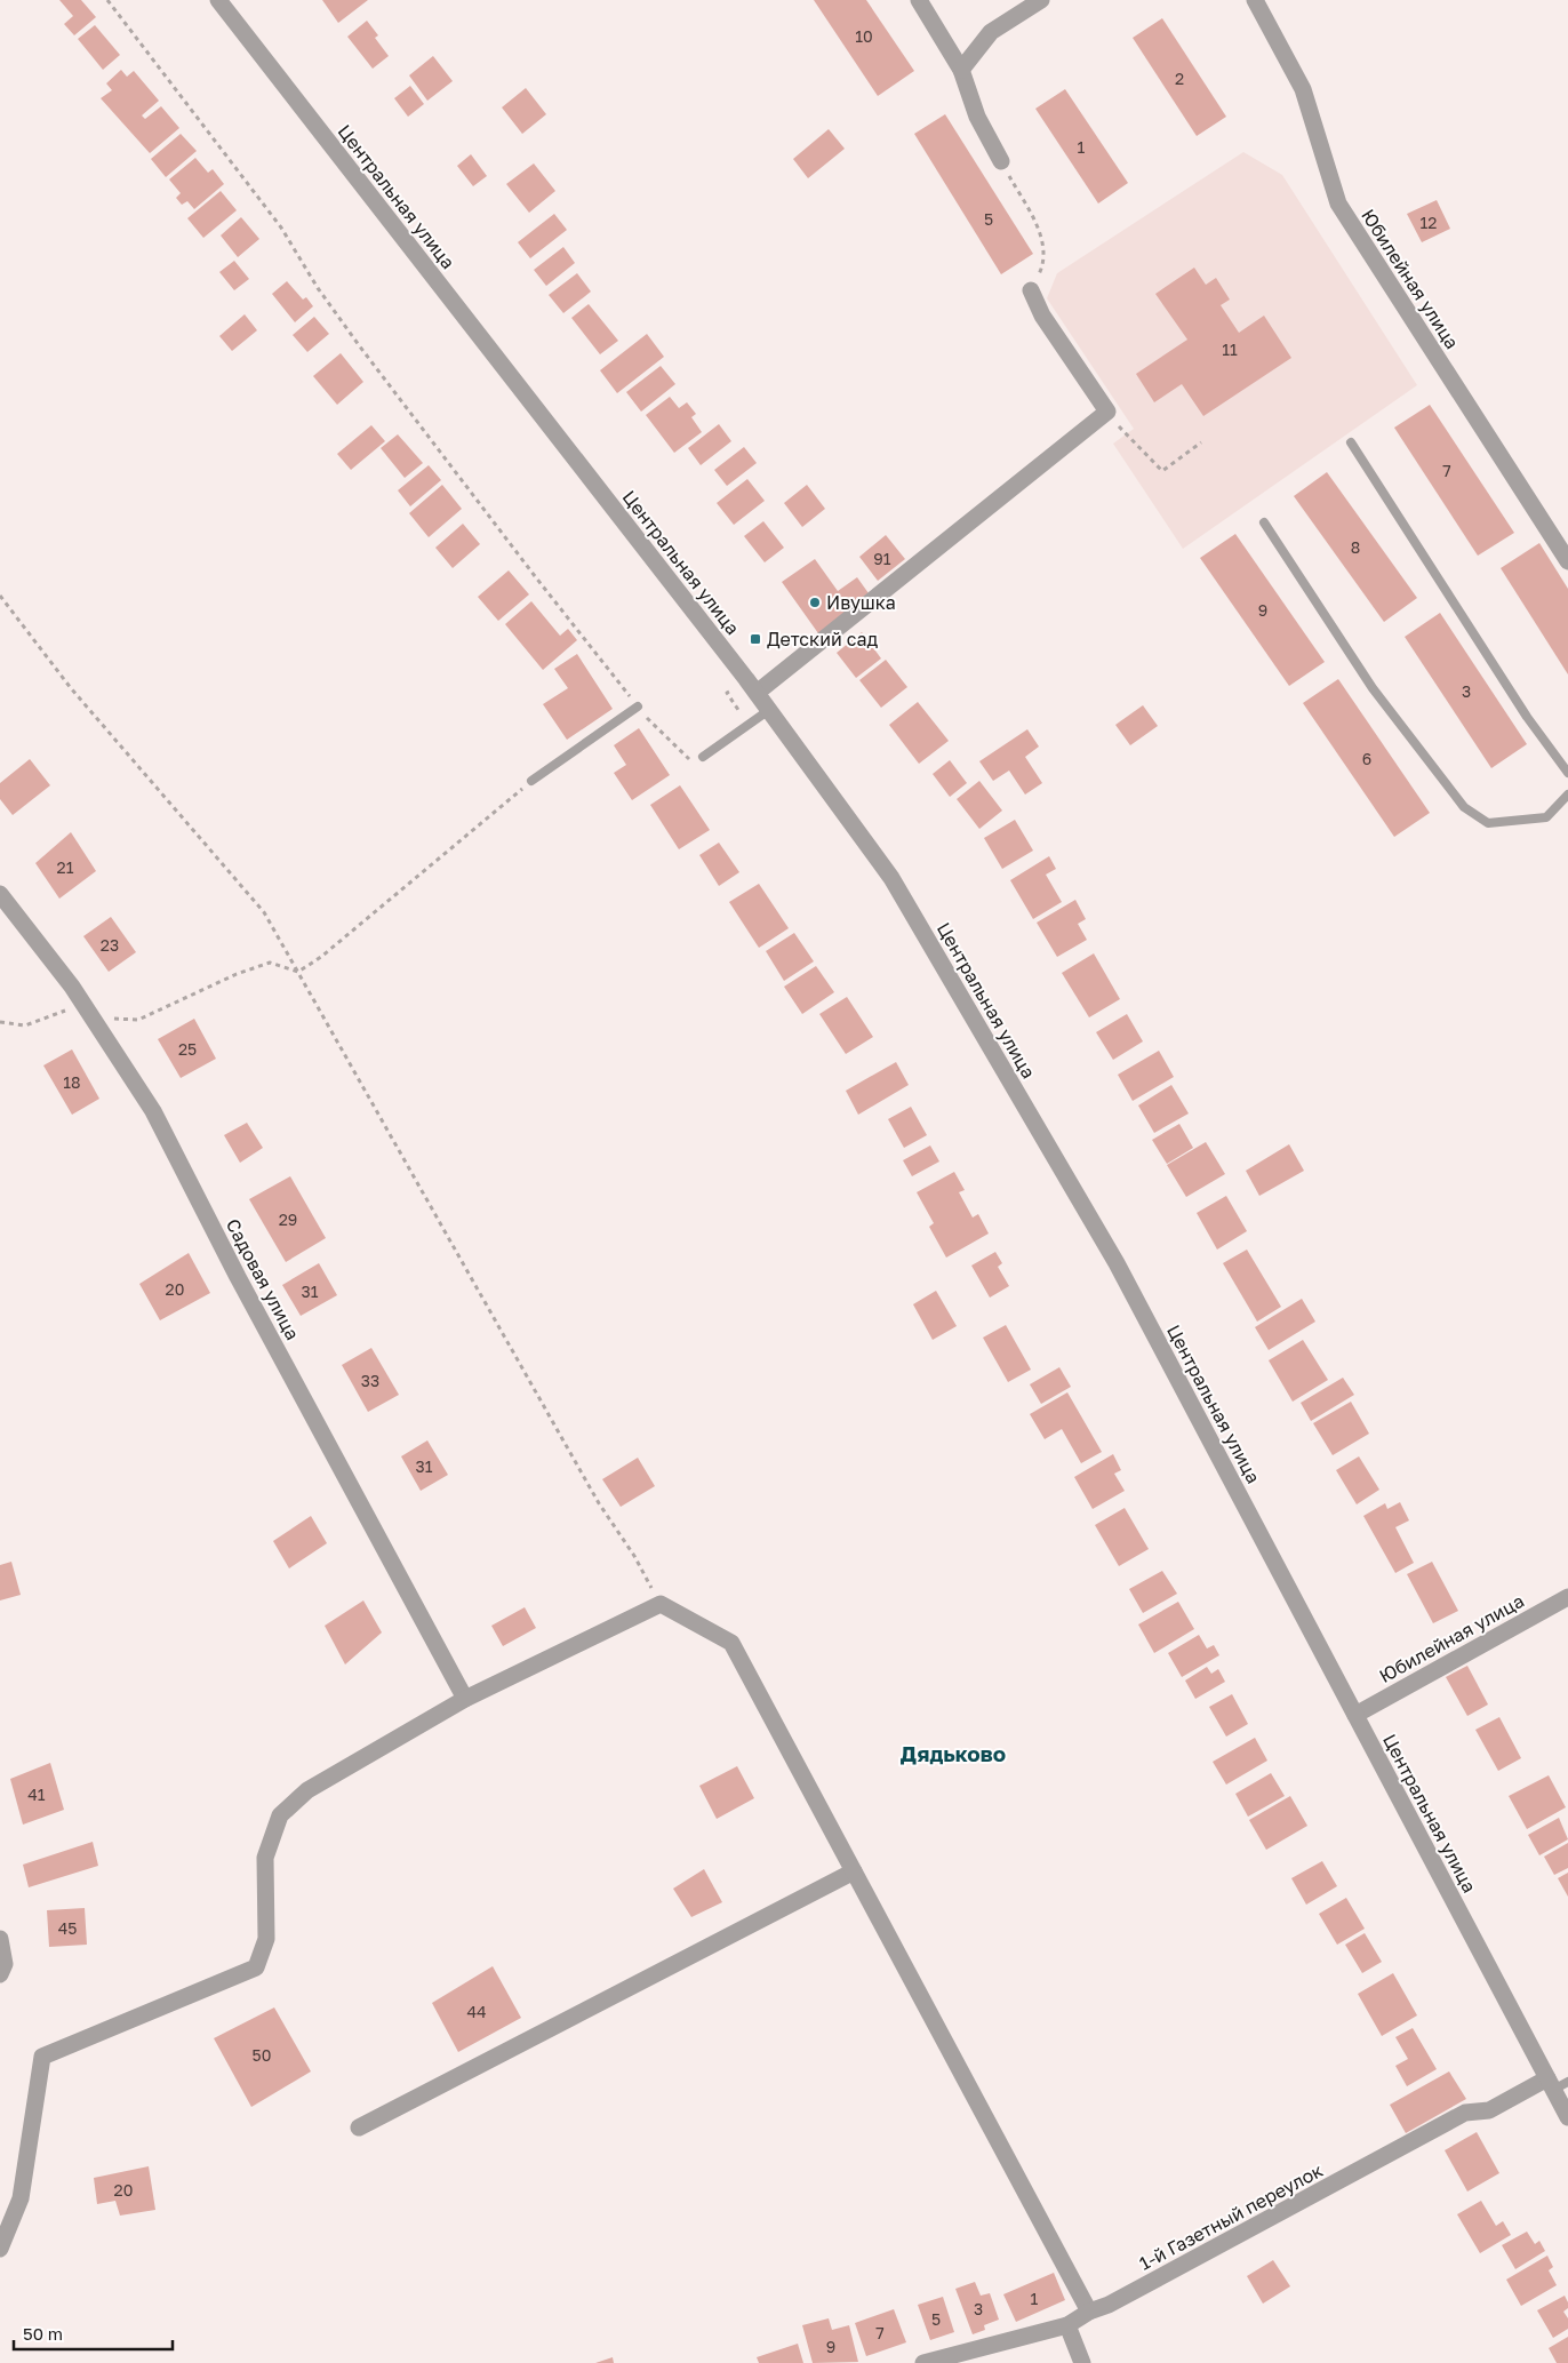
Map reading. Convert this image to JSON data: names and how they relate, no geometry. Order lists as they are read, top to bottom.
{
  "streets": {
    "street": [
      "Центральная улица",
      "Юбилейная улица",
      "Садовая улица",
      "1-й Газетный переулок"
    ]
  },
  "crossings": [
    ["Центральная улица", "Юбилейная улица"],
    ["Центральная улица", "1-й Газетный переулок"]
  ],
  "districts": ["Дядьково"],
  "places": {
    "other": ["Ивушка"],
    "transit": ["Детский сад"]
  },
  "house_numbers": [
    "10",
    "2",
    "1",
    "5",
    "12",
    "11",
    "7",
    "8",
    "91",
    "9",
    "3",
    "6",
    "21",
    "23",
    "25",
    "18",
    "29",
    "20",
    "31",
    "33",
    "31",
    "41",
    "45",
    "44",
    "50",
    "20",
    "1",
    "3",
    "5",
    "7",
    "9"
  ],
  "scale_bar": "50 m"
}
